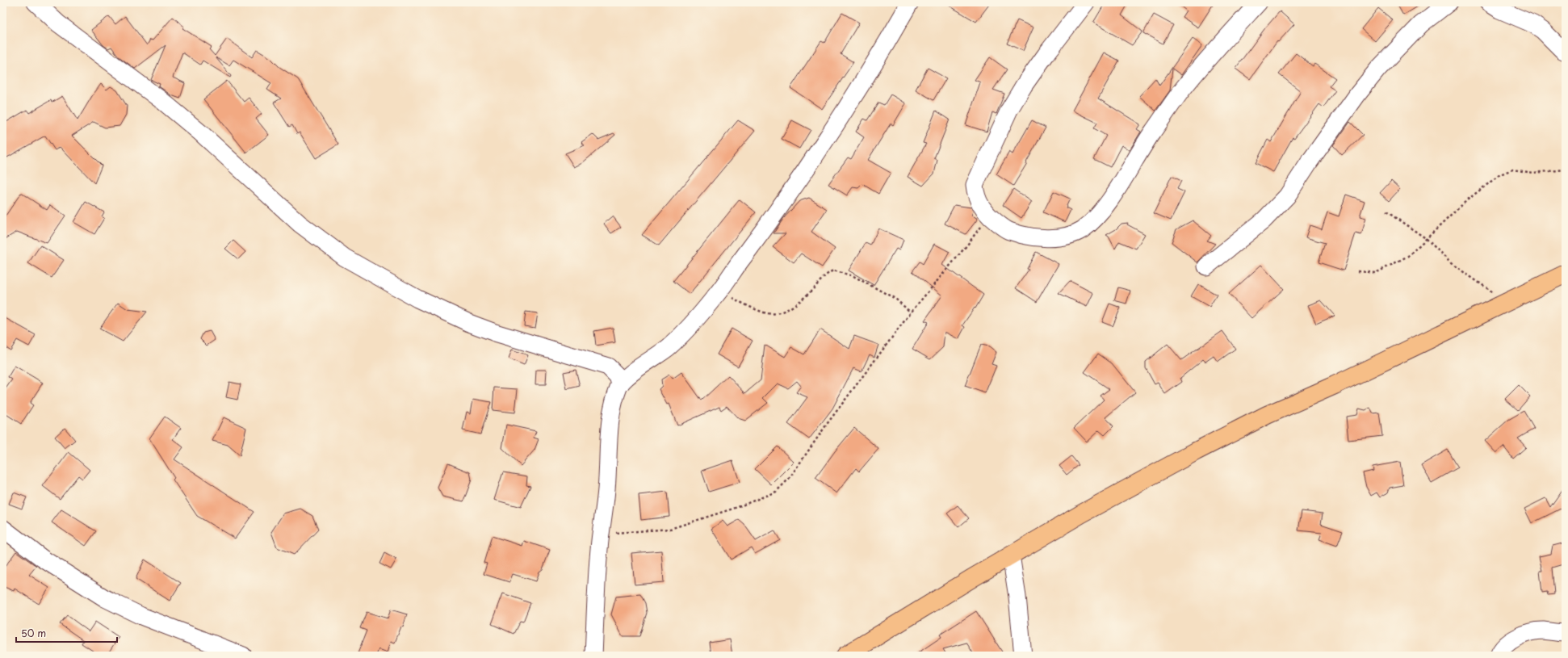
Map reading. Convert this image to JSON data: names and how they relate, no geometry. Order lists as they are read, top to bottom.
{
  "scale_bar": "50 m"
}
